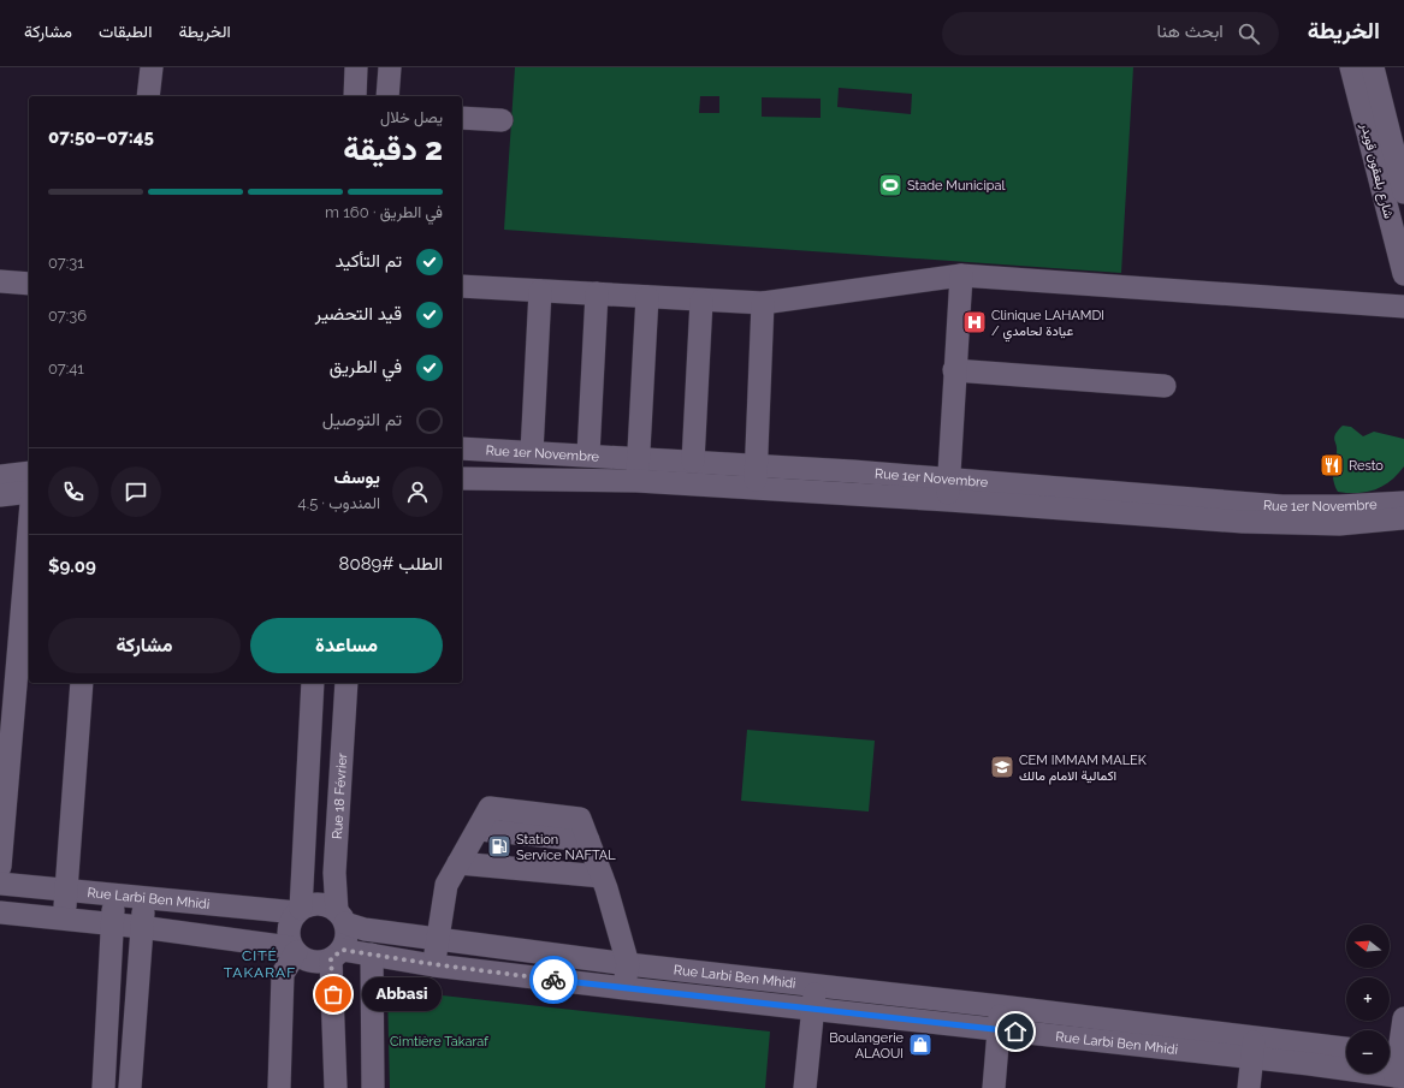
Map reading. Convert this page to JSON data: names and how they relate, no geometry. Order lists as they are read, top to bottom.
{
  "streets": {
    "street": [
      "شارع بلعقون قويدر",
      "Rue 1er Novembre",
      "Rue 18 Février",
      "Rue Larbi Ben Mhidi"
    ]
  },
  "crossings": [
    ["Rue 18 Février", "Rue Larbi Ben Mhidi"]
  ],
  "districts": ["CITÉ TAKARAF"],
  "parks": ["Cimtière Takaraf"],
  "places": {
    "sports": ["Stade Municipal"],
    "hospital": ["Clinique LAHAMDI / عيادة لحامدي"],
    "restaurant": ["Resto"],
    "school or university": ["CEM IMMAM MALEK اكمالية الامام مالك"],
    "fuel station": ["Station Service NAFTAL"],
    "other": ["Abbasi"],
    "shop": ["Boulangerie ALAOUI"]
  },
  "north": "left",
  "page": {
    "header": "الخريطة",
    "search": "ابحث هنا",
    "nav": ["الخريطة", "الطبقات", "مشاركة"],
    "heading": ["2 دقيقة", "يصل خلال", "07:45–07:50"],
    "panel": [
      "يوسف",
      "المندوب · 4.5",
      "الطلب #8089",
      "$9.09"
    ],
    "bar": "في الطريق · 160 m",
    "list": [
      ["تم التأكيد", "07:31"],
      ["قيد التحضير", "07:36"],
      ["في الطريق", "07:41"],
      "تم التوصيل"
    ],
    "buttons": ["مساعدة", "مشاركة"],
    "map_buttons": ["+", "−"],
    "bubble": "Abbasi"
  }
}
